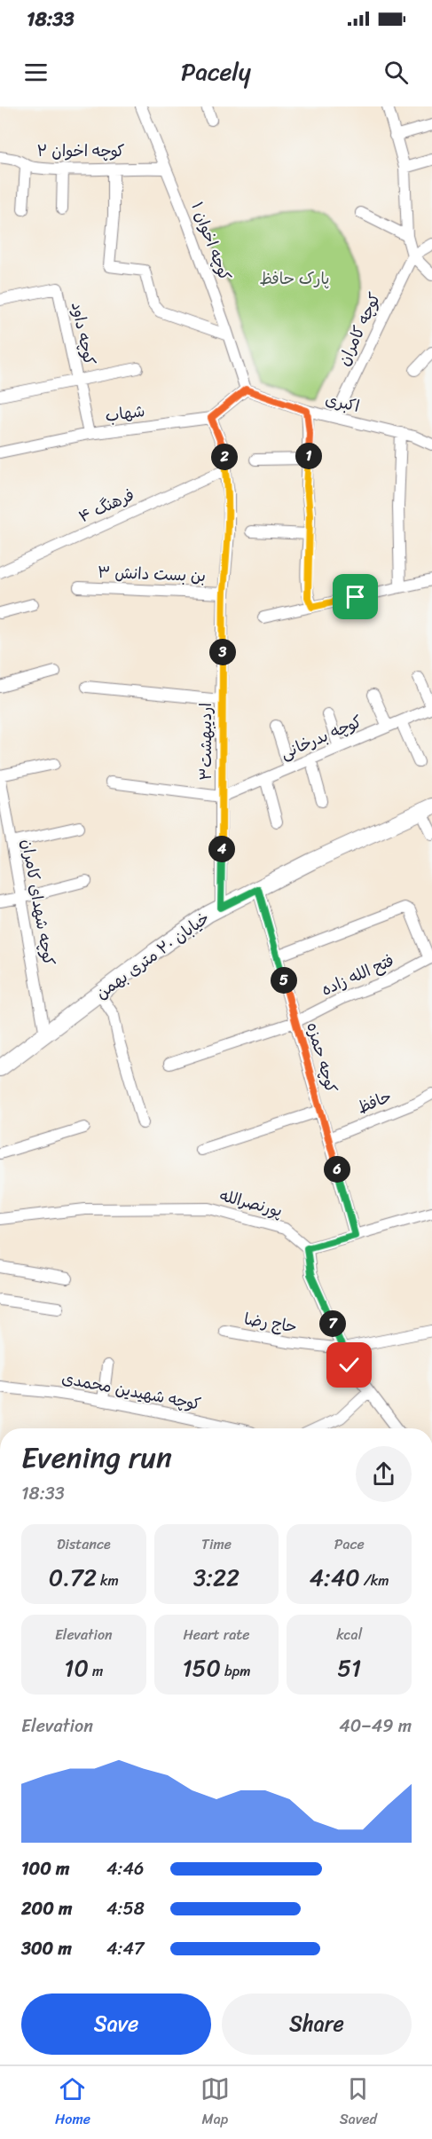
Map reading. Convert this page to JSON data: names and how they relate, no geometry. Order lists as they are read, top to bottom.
{
  "streets": {
    "street": [
      "کوچه اخوان ۲",
      "کوچه اخوان ۱",
      "کوچه کامران",
      "کوچه داود",
      "اکبری",
      "شهاب",
      "فرهنگ ۴",
      "بن بست دانش ۳",
      "کوچه بدرخانی",
      "اردیبهشت۳",
      "کوچه شهدای کامران",
      "خیابان ۲۰ متری بهمن",
      "فتح الله زاده",
      "کوچه حمزه",
      "حافظ",
      "پورنصرالله",
      "حاج رضا",
      "کوچه شهیدین محمدی"
    ]
  },
  "crossings": [
    ["کوچه اخوان ۲", "کوچه اخوان ۱"],
    ["کوچه اخوان ۱", "اکبری"],
    ["کوچه کامران", "اکبری"],
    ["کوچه داود", "شهاب"],
    ["شهاب", "اردیبهشت۳"],
    ["فرهنگ ۴", "اردیبهشت۳"],
    ["بن بست دانش ۳", "اردیبهشت۳"],
    ["کوچه بدرخانی", "اردیبهشت۳"],
    ["اردیبهشت۳", "خیابان ۲۰ متری بهمن"],
    ["کوچه شهدای کامران", "خیابان ۲۰ متری بهمن"],
    ["خیابان ۲۰ متری بهمن", "کوچه حمزه"],
    ["فتح الله زاده", "کوچه حمزه"],
    ["کوچه حمزه", "حافظ"]
  ],
  "parks": ["پارک حافظ"],
  "page": {
    "status": "18:33",
    "header": "Pacely",
    "pins": [
      "1",
      "2",
      "3",
      "4",
      "5",
      "6",
      "7"
    ],
    "heading": ["Evening run", "18:33"],
    "stats": [
      ["Distance", "0.72 km"],
      ["Time", "3:22"],
      ["Pace", "4:40 /km"],
      ["Elevation", "10 m"],
      ["Heart rate", "150 bpm"],
      ["kcal", "51"]
    ],
    "chart": ["Elevation", "40–49 m"],
    "list": [
      {
        "name": "100 m",
        "note": "4:46"
      },
      {
        "name": "200 m",
        "note": "4:58"
      },
      {
        "name": "300 m",
        "note": "4:47"
      }
    ],
    "buttons": ["Save", "Share"],
    "tabs": ["Home", "Map", "Saved"]
  }
}
